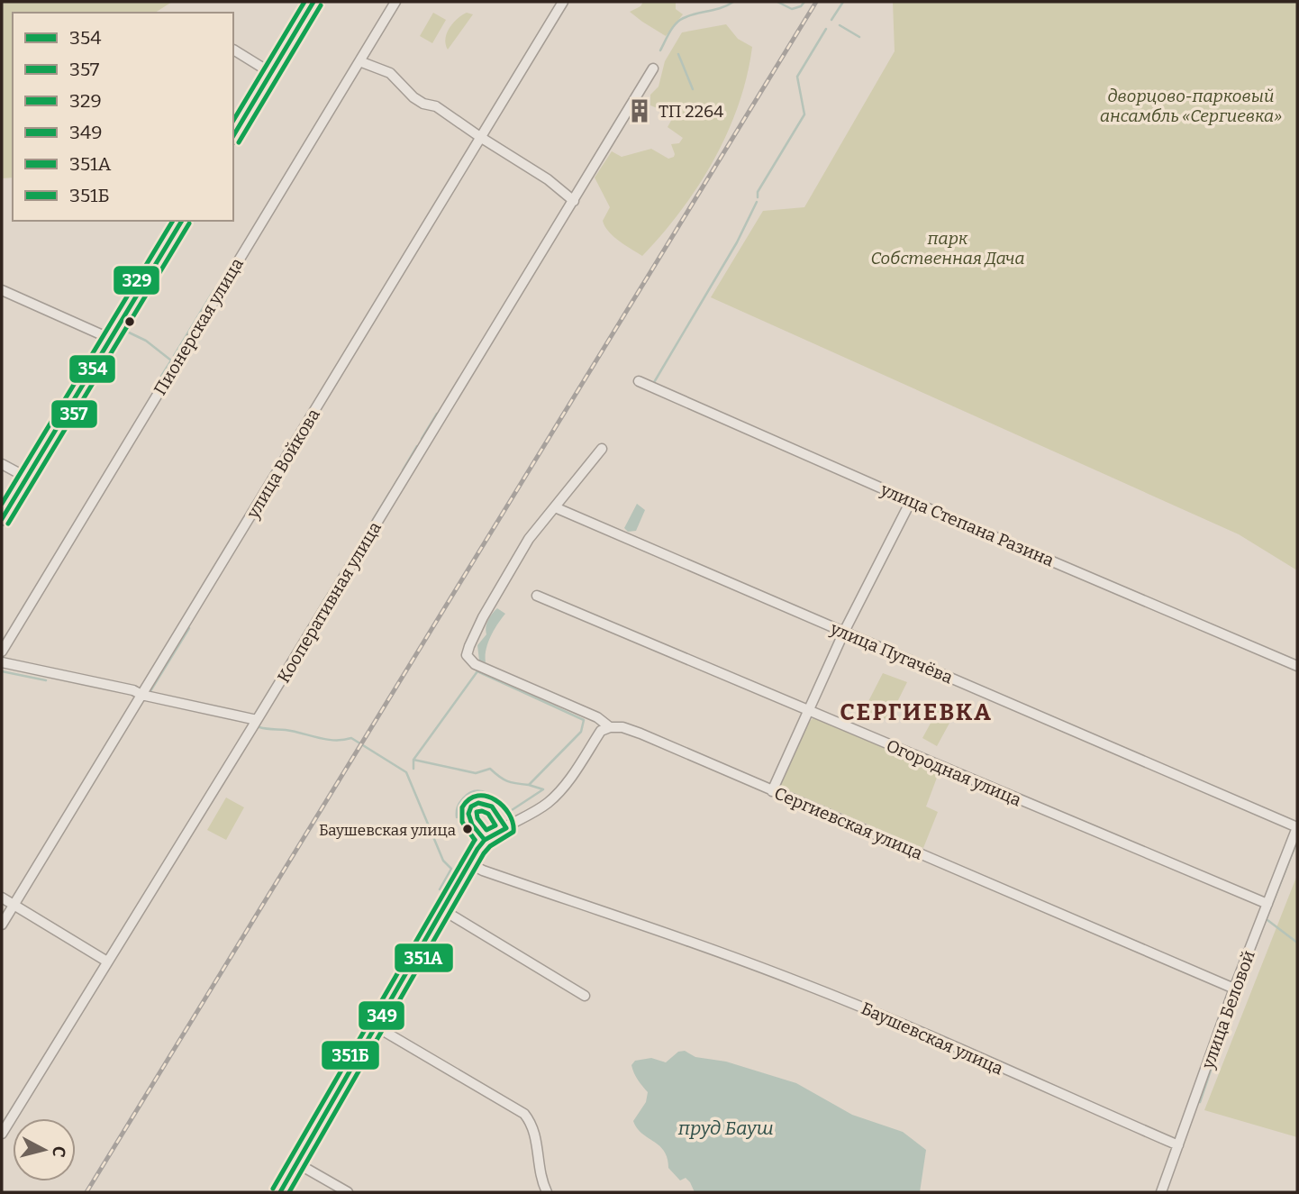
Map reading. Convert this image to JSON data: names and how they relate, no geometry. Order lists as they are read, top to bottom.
{
  "streets": {
    "street": [
      "Пионерская улица",
      "улица Войкова",
      "улица Степана Разина",
      "Кооперативная улица",
      "улица Пугачёва",
      "Огородная улица",
      "Сергиевская улица",
      "улица Беловой",
      "Баушевская улица"
    ]
  },
  "crossings": [
    ["улица Пугачёва", "Сергиевская улица"],
    ["улица Пугачёва", "улица Беловой"],
    ["Огородная улица", "улица Беловой"],
    ["Сергиевская улица", "улица Беловой"],
    ["улица Беловой", "Баушевская улица"]
  ],
  "districts": ["СЕРГИЕВКА"],
  "water": ["пруд Бауш"],
  "parks": ["дворцово-парковый ансамбль «Сергиевка»", "парк Собственная Дача"],
  "places": {
    "building": ["ТП 2264"],
    "other": ["Баушевская улица"]
  },
  "lines": [
    "transit line 354",
    "transit line 329",
    "transit line 357",
    "transit line 351А",
    "transit line 349",
    "transit line 351Б"
  ],
  "legend": [
    "354",
    "357",
    "329",
    "349",
    "351А",
    "351Б"
  ],
  "north": "right"
}
